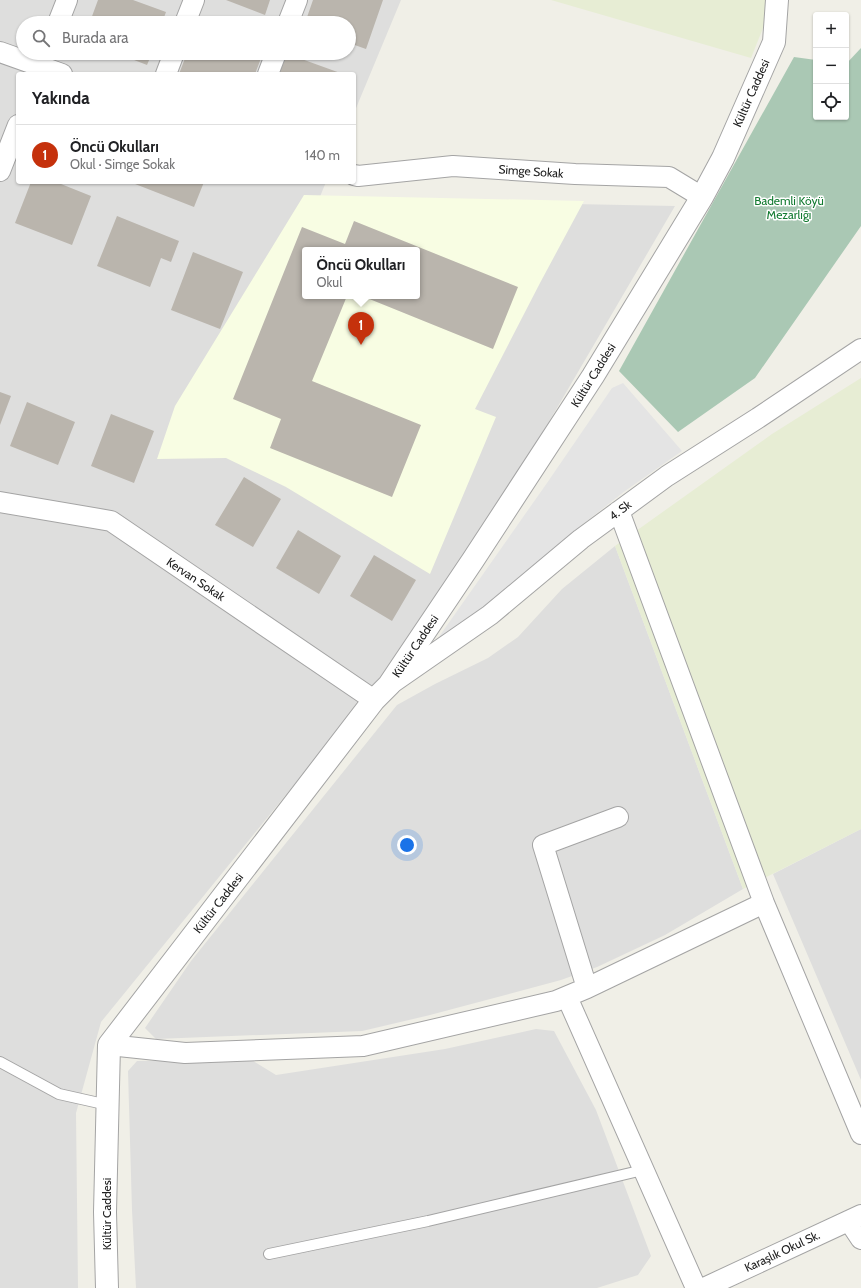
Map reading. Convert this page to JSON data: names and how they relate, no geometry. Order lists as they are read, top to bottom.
{
  "streets": {
    "street": [
      "Kültür Caddesi",
      "Simge Sokak",
      "4. Sk",
      "Kervan Sokak",
      "Karaşlık Okul Sk."
    ]
  },
  "crossings": [
    ["Kültür Caddesi", "Simge Sokak"],
    ["Kültür Caddesi", "4. Sk"],
    ["Kültür Caddesi", "Kervan Sokak"],
    ["4. Sk", "Kervan Sokak"]
  ],
  "parks": ["Bademli Köyü Mezarlığı"],
  "page": {
    "map_buttons": ["+", "−"],
    "search": "Burada ara",
    "heading": "Yakında",
    "list": [
      {
        "mark": "1",
        "name": "Öncü Okulları",
        "note": "Okul · Simge Sokak",
        "value": "140 m"
      }
    ],
    "popup": ["Öncü Okulları", "Okul"],
    "pins": "1"
  }
}
